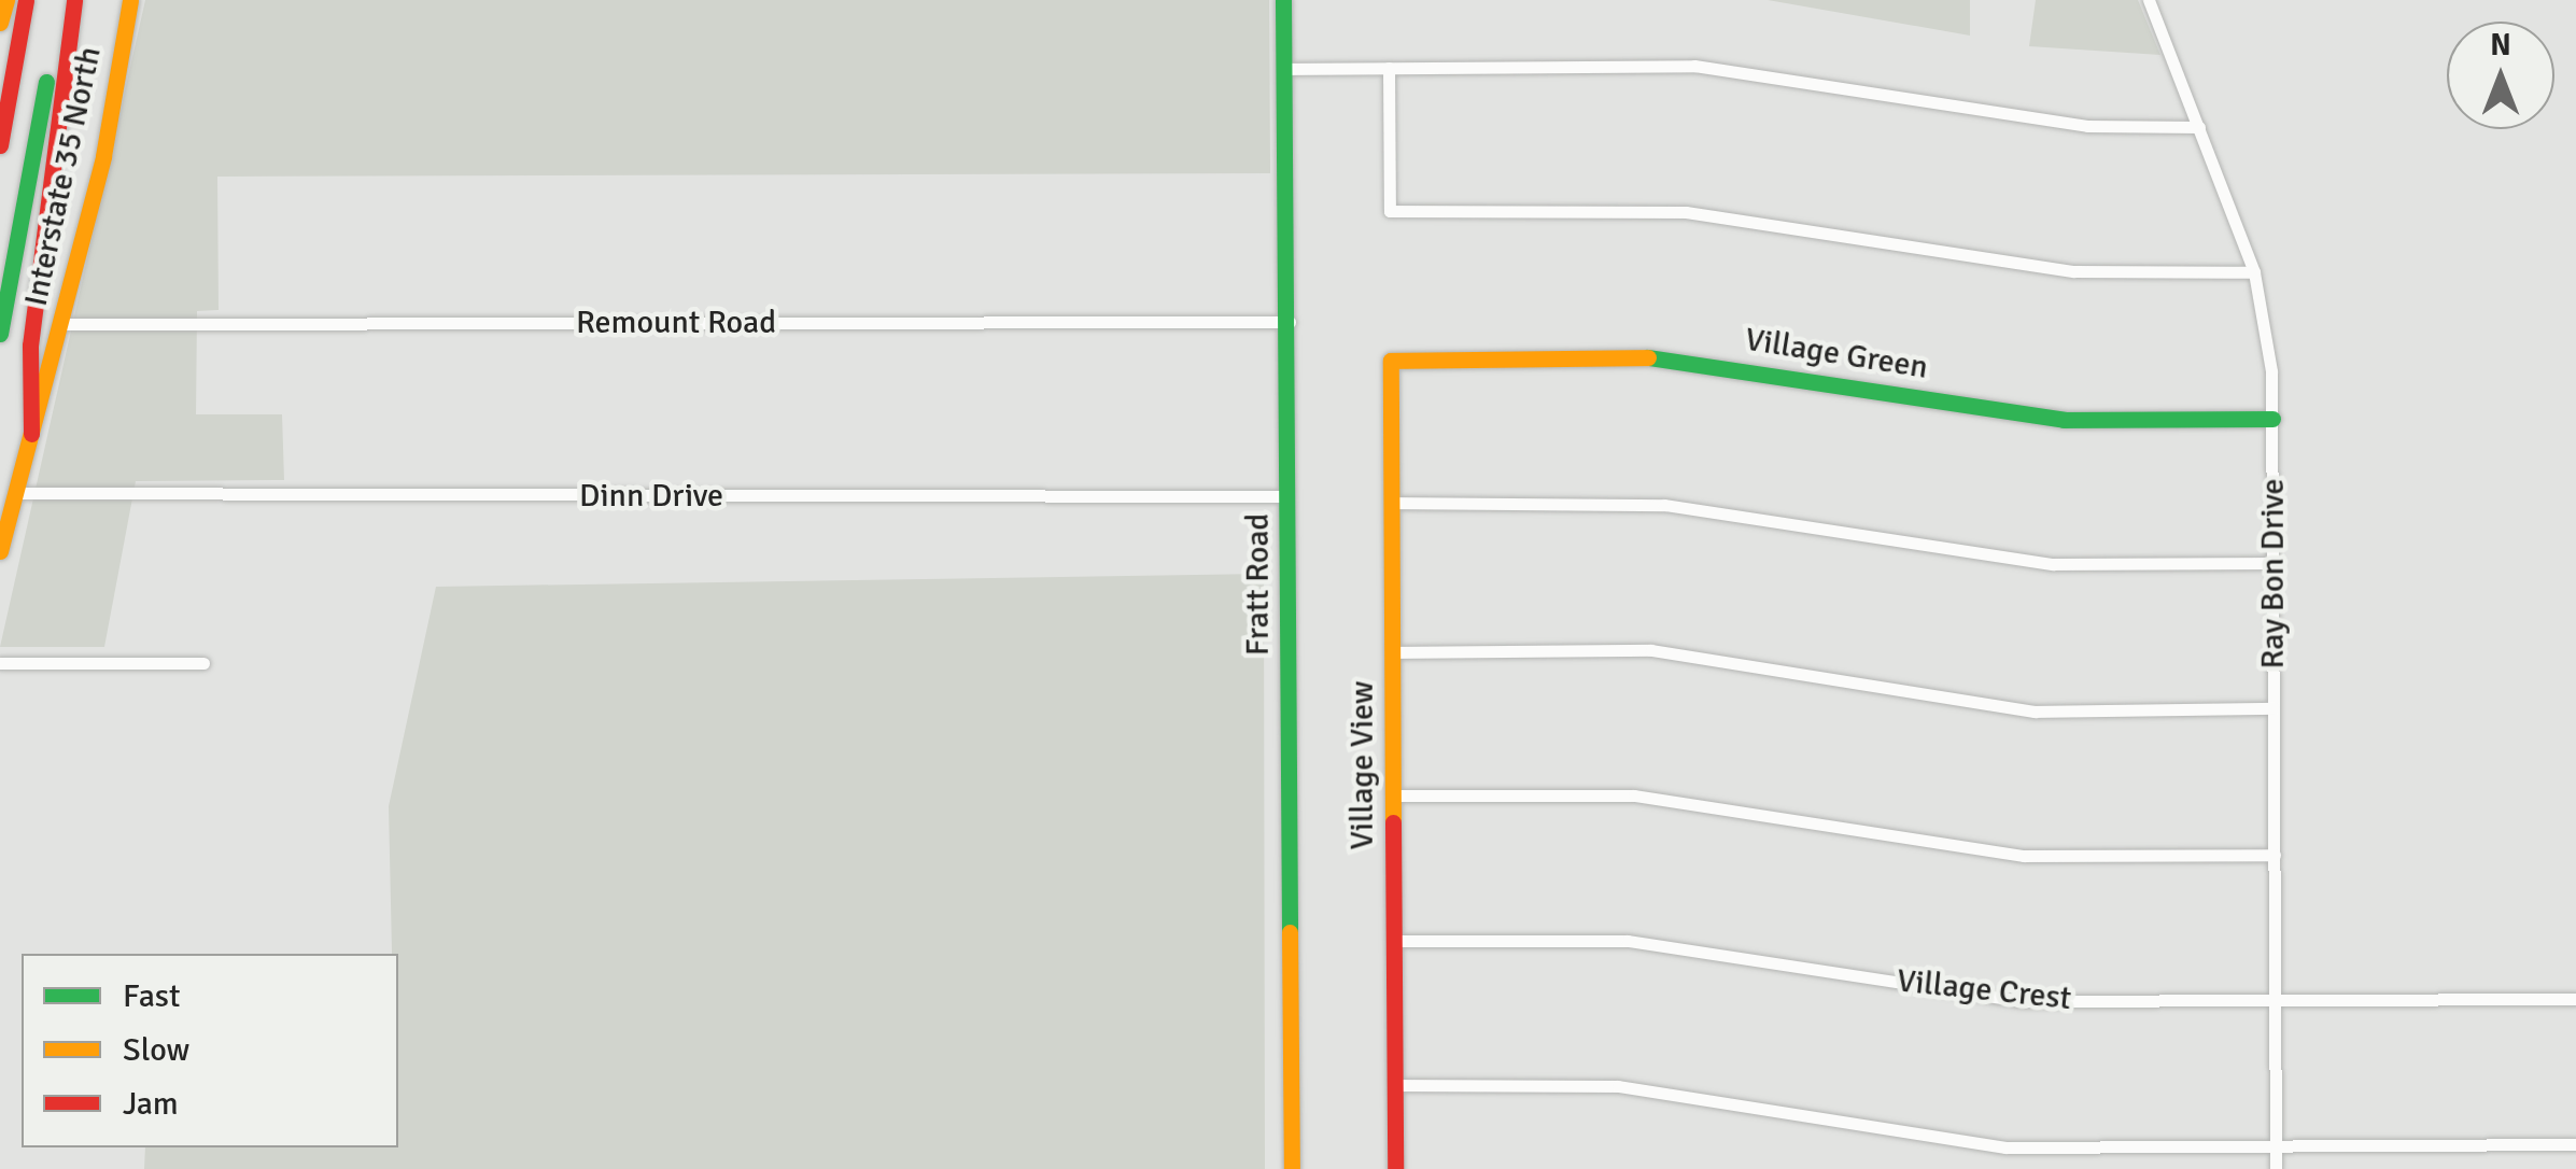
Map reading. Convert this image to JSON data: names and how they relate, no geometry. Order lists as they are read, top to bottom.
{
  "streets": {
    "main road": [
      "Interstate 35 North",
      "Village Green",
      "Fratt Road",
      "Village View"
    ],
    "street": [
      "Remount Road",
      "Dinn Drive",
      "Ray Bon Drive",
      "Village Crest"
    ]
  },
  "crossings": [
    ["Interstate 35 North", "Remount Road"],
    ["Interstate 35 North", "Dinn Drive"],
    ["Remount Road", "Fratt Road"],
    ["Village Green", "Ray Bon Drive"],
    ["Village Green", "Village View"],
    ["Dinn Drive", "Fratt Road"],
    ["Ray Bon Drive", "Village Crest"],
    ["Village View", "Village Crest"]
  ],
  "legend": ["Fast", "Slow", "Jam"],
  "north": "top"
}
